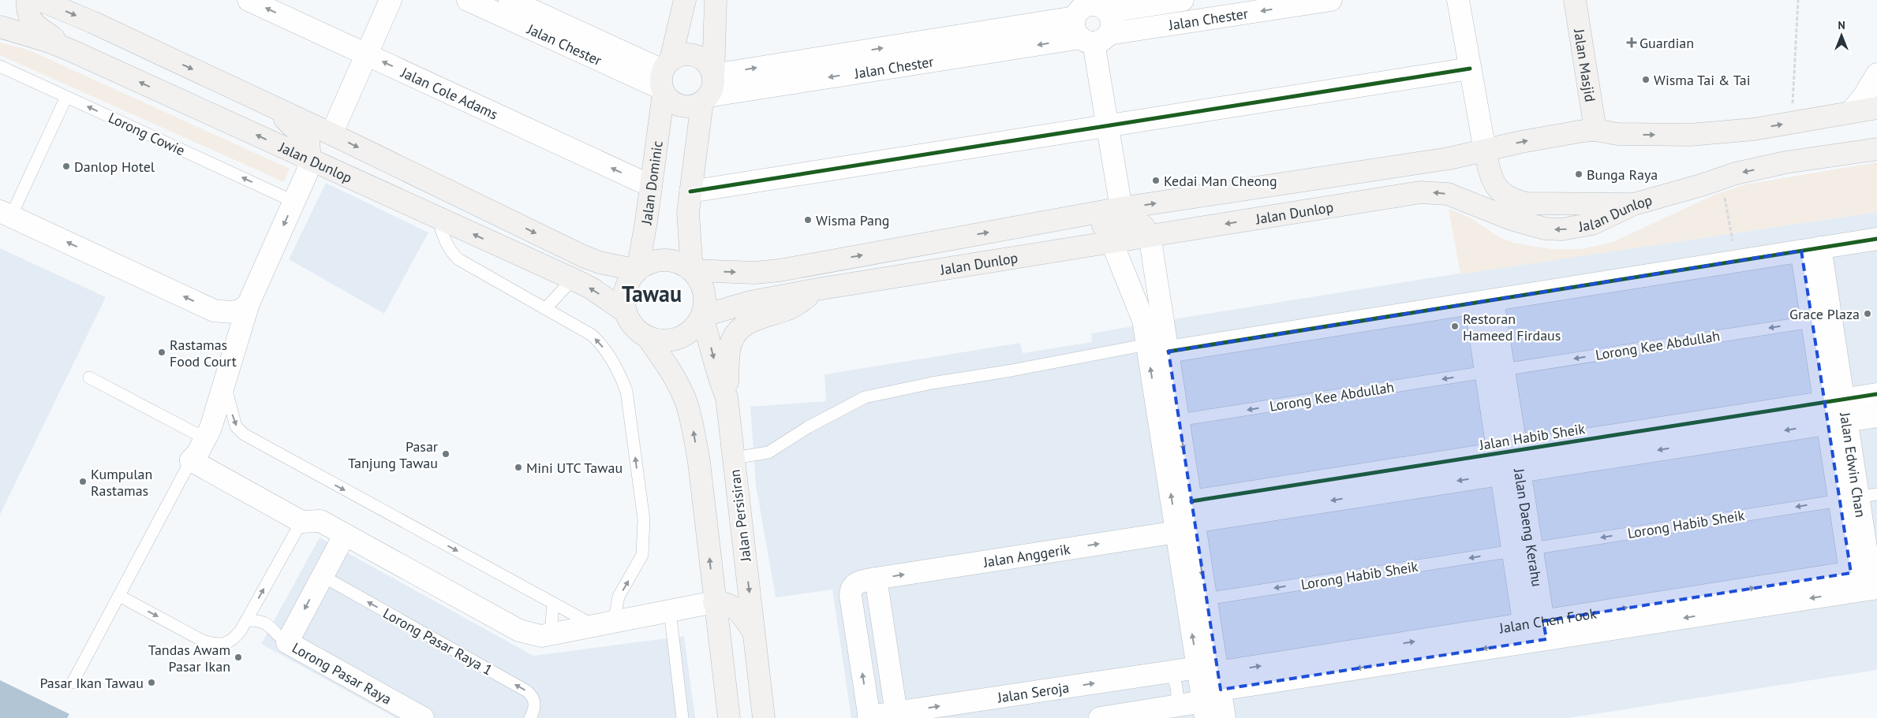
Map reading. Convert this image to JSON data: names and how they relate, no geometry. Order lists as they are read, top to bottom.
{
  "streets": {
    "main road": [
      "Jalan Masjid",
      "Jalan Dunlop",
      "Jalan Dominic",
      "Jalan Persisiran"
    ],
    "street": [
      "Jalan Chester",
      "Jalan Cole Adams",
      "Jalan Habib Sheik",
      "Jalan Edwin Chan",
      "Jalan Daeng Kerahu",
      "Jalan Anggerik",
      "Jalan Chen Fook",
      "Lorong Pasar Raya",
      "Jalan Seroja"
    ],
    "lane": [
      "Lorong Cowie",
      "Lorong Kee Abdullah",
      "Lorong Habib Sheik",
      "Lorong Pasar Raya 1"
    ]
  },
  "crossings": [
    ["Jalan Chester", "Jalan Dominic"],
    ["Jalan Masjid", "Jalan Dunlop"],
    ["Jalan Cole Adams", "Jalan Dominic"],
    ["Jalan Dunlop", "Jalan Dominic"],
    ["Jalan Dunlop", "Jalan Persisiran"],
    ["Jalan Dominic", "Jalan Persisiran"],
    ["Lorong Kee Abdullah", "Jalan Edwin Chan"],
    ["Lorong Kee Abdullah", "Jalan Daeng Kerahu"],
    ["Jalan Habib Sheik", "Jalan Edwin Chan"],
    ["Jalan Habib Sheik", "Jalan Daeng Kerahu"],
    ["Jalan Habib Sheik", "Jalan Anggerik"],
    ["Jalan Edwin Chan", "Lorong Habib Sheik"],
    ["Jalan Edwin Chan", "Jalan Chen Fook"],
    ["Lorong Habib Sheik", "Jalan Daeng Kerahu"],
    ["Jalan Daeng Kerahu", "Jalan Chen Fook"],
    ["Jalan Anggerik", "Jalan Seroja"],
    ["Jalan Chen Fook", "Jalan Seroja"],
    ["Lorong Pasar Raya 1", "Lorong Pasar Raya"]
  ],
  "one_way": [
    "Jalan Cole Adams",
    "Lorong Cowie",
    "Lorong Kee Abdullah",
    "Lorong Habib Sheik",
    "Jalan Seroja"
  ],
  "districts": ["Tawau"],
  "places": {
    "health": ["Guardian"],
    "other": [
      "Wisma Tai & Tai",
      "Danlop Hotel",
      "Bunga Raya",
      "Kedai Man Cheong",
      "Wisma Pang",
      "Grace Plaza",
      "Restoran Hameed Firdaus",
      "Rastamas Food Court",
      "Pasar Tanjung Tawau",
      "Mini UTC Tawau",
      "Kumpulan Rastamas",
      "Tandas Awam Pasar Ikan",
      "Pasar Ikan Tawau"
    ]
  },
  "north": "top"
}
